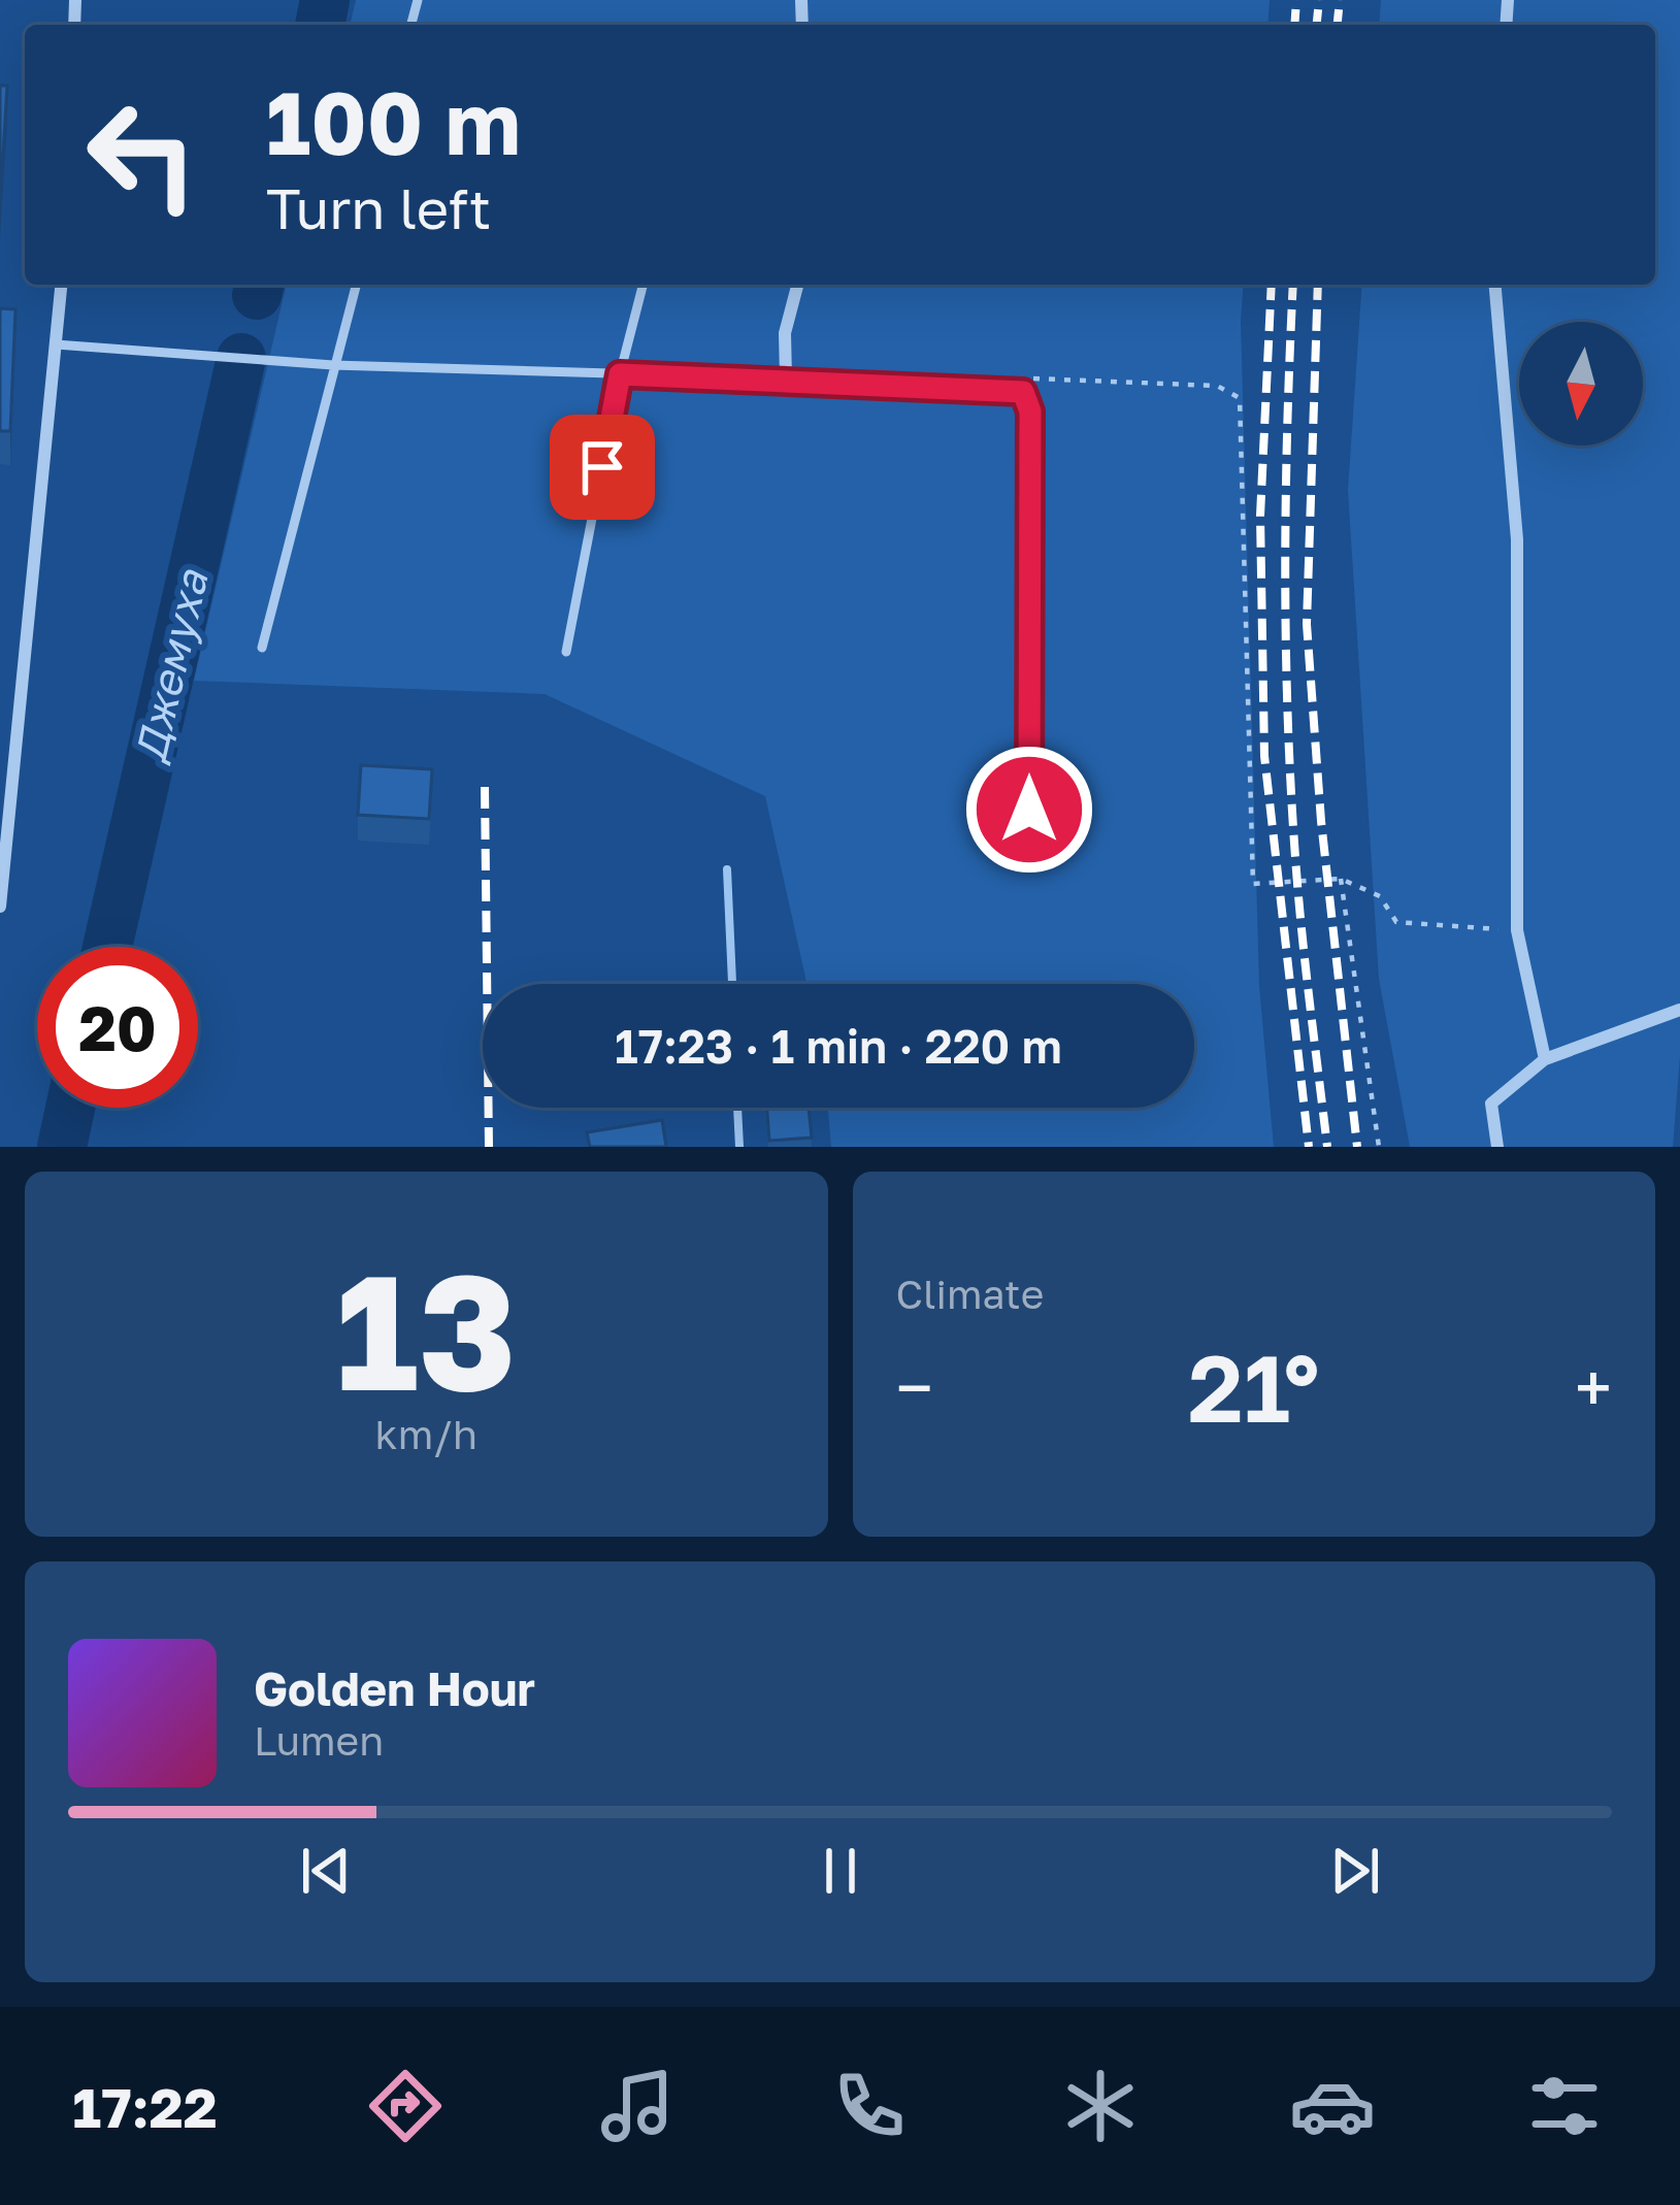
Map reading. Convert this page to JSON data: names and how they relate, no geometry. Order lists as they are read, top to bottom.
{
  "water": ["Джемуха"],
  "north": "bottom",
  "page": {
    "turn": ["100 m", "Turn left"],
    "limit": "20",
    "trip": "17:23 · 1 min · 220 m",
    "tile": [
      ["13", "km/h"],
      "Climate"
    ],
    "heat": ["−", "21°", "+"],
    "song": ["Golden Hour", "Lumen"],
    "tabs": "17:22"
  }
}
